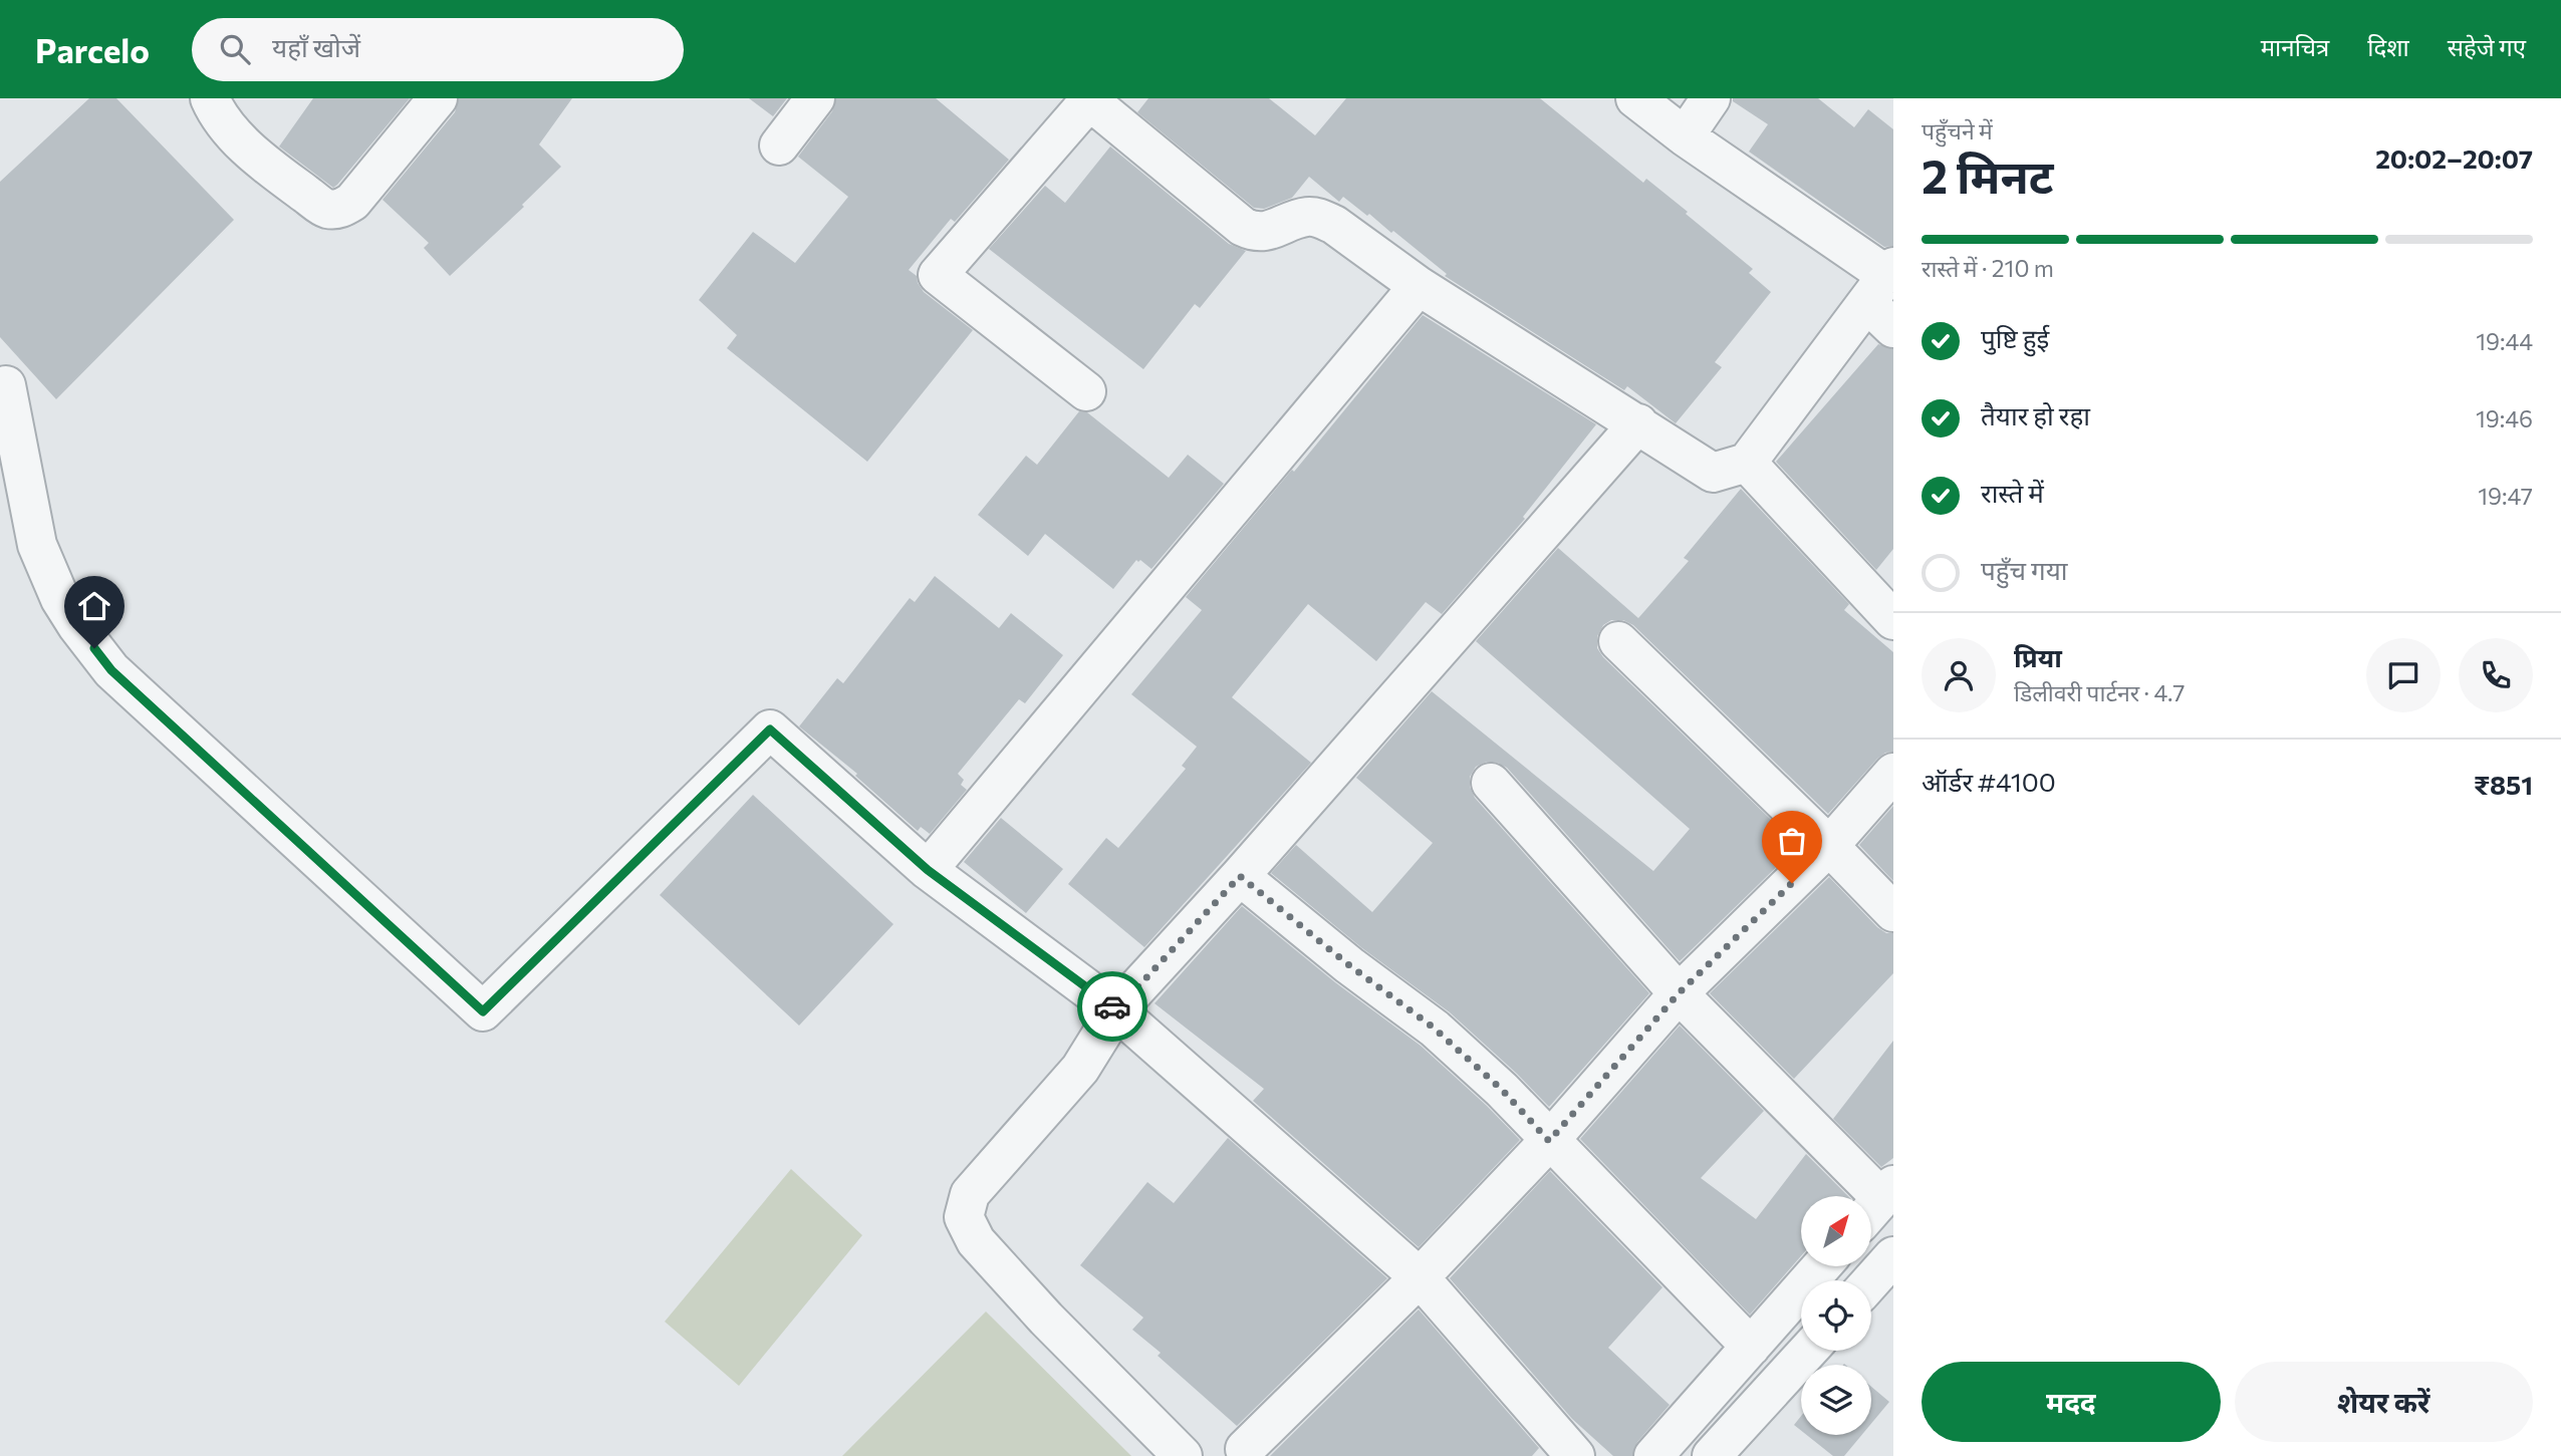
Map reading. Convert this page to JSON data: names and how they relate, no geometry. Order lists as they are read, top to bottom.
{
  "north": "top right",
  "page": {
    "header": "Parcelo",
    "search": "यहाँ खोजें",
    "nav": ["मानचित्र", "दिशा", "सहेजे गए"],
    "heading": ["2 मिनट", "पहुँचने में", "20:02–20:07"],
    "panel": [
      "प्रिया",
      "डिलीवरी पार्टनर · 4.7",
      "ऑर्डर #4100",
      "₹851"
    ],
    "bar": "रास्ते में · 210 m",
    "list": [
      ["पुष्टि हुई", "19:44"],
      ["तैयार हो रहा", "19:46"],
      ["रास्ते में", "19:47"],
      "पहुँच गया"
    ],
    "buttons": ["मदद", "शेयर करें"]
  }
}
